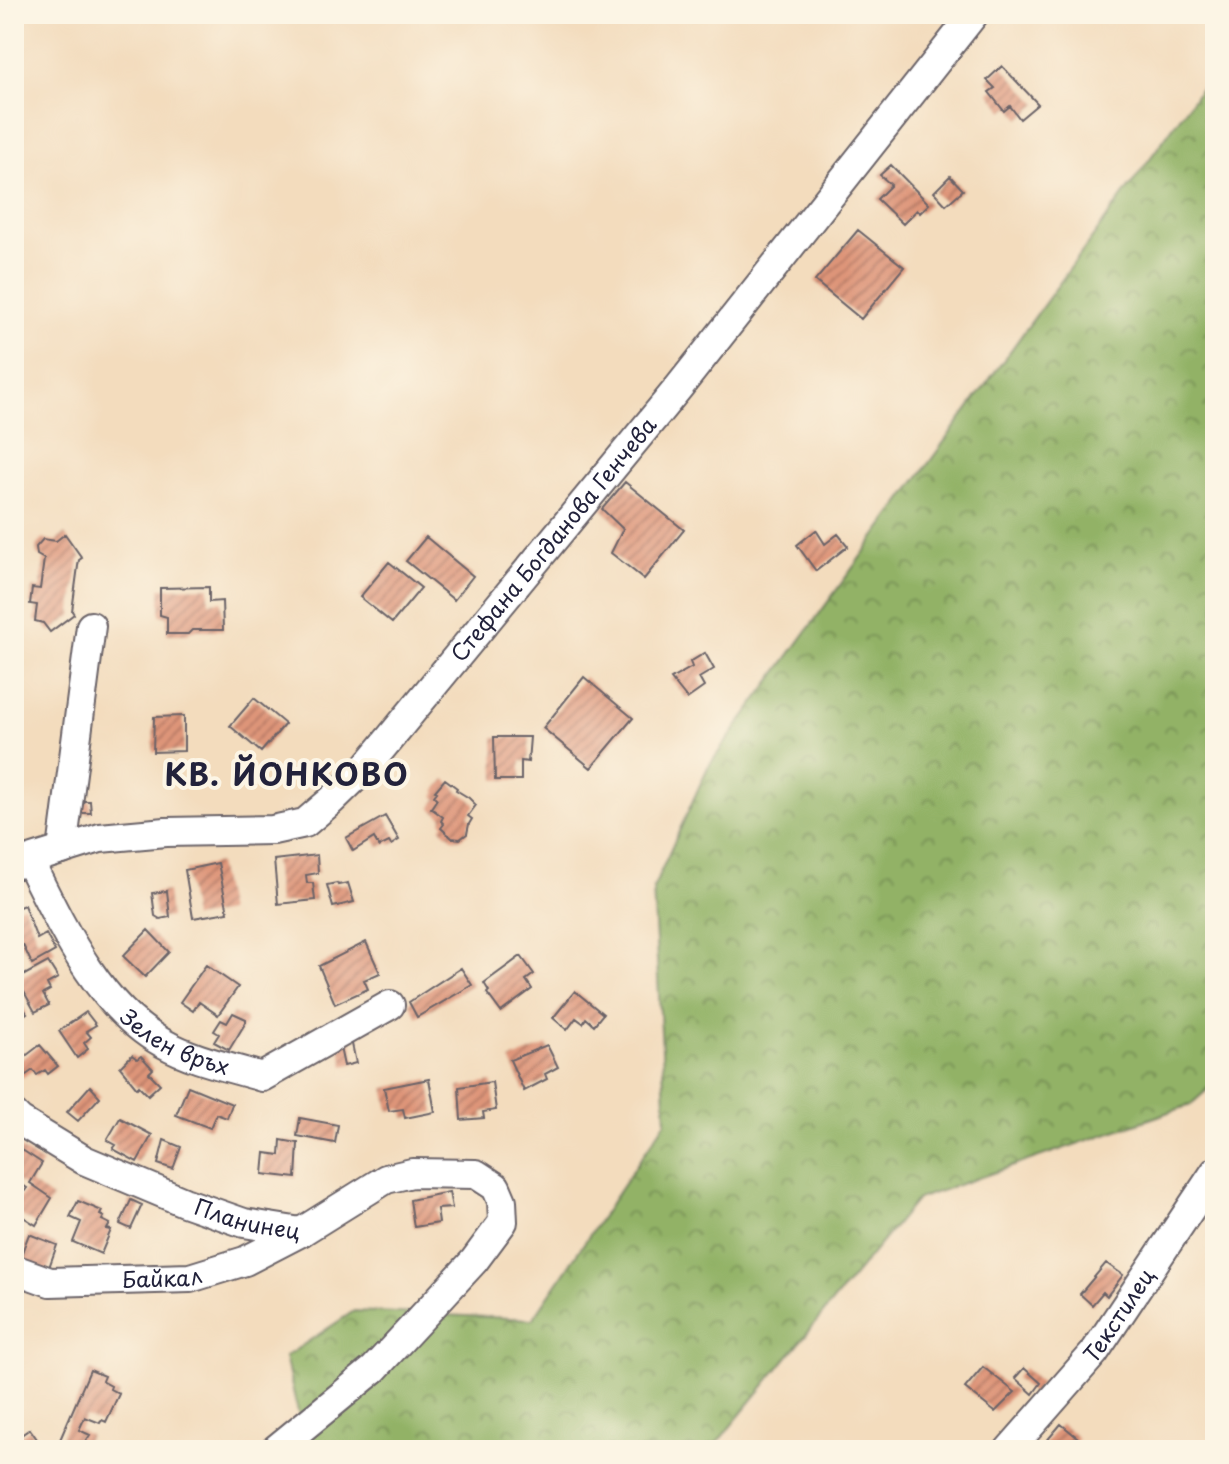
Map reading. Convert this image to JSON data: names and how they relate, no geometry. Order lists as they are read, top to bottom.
{
  "streets": {
    "street": [
      "Стефана Богданова Генчева",
      "Зелен връх",
      "Планинец",
      "Байкал",
      "Текстилец"
    ]
  },
  "crossings": [
    ["Стефана Богданова Генчева", "Зелен връх"],
    ["Планинец", "Байкал"]
  ],
  "districts": ["КВ. ЙОНКОВО"]
}
